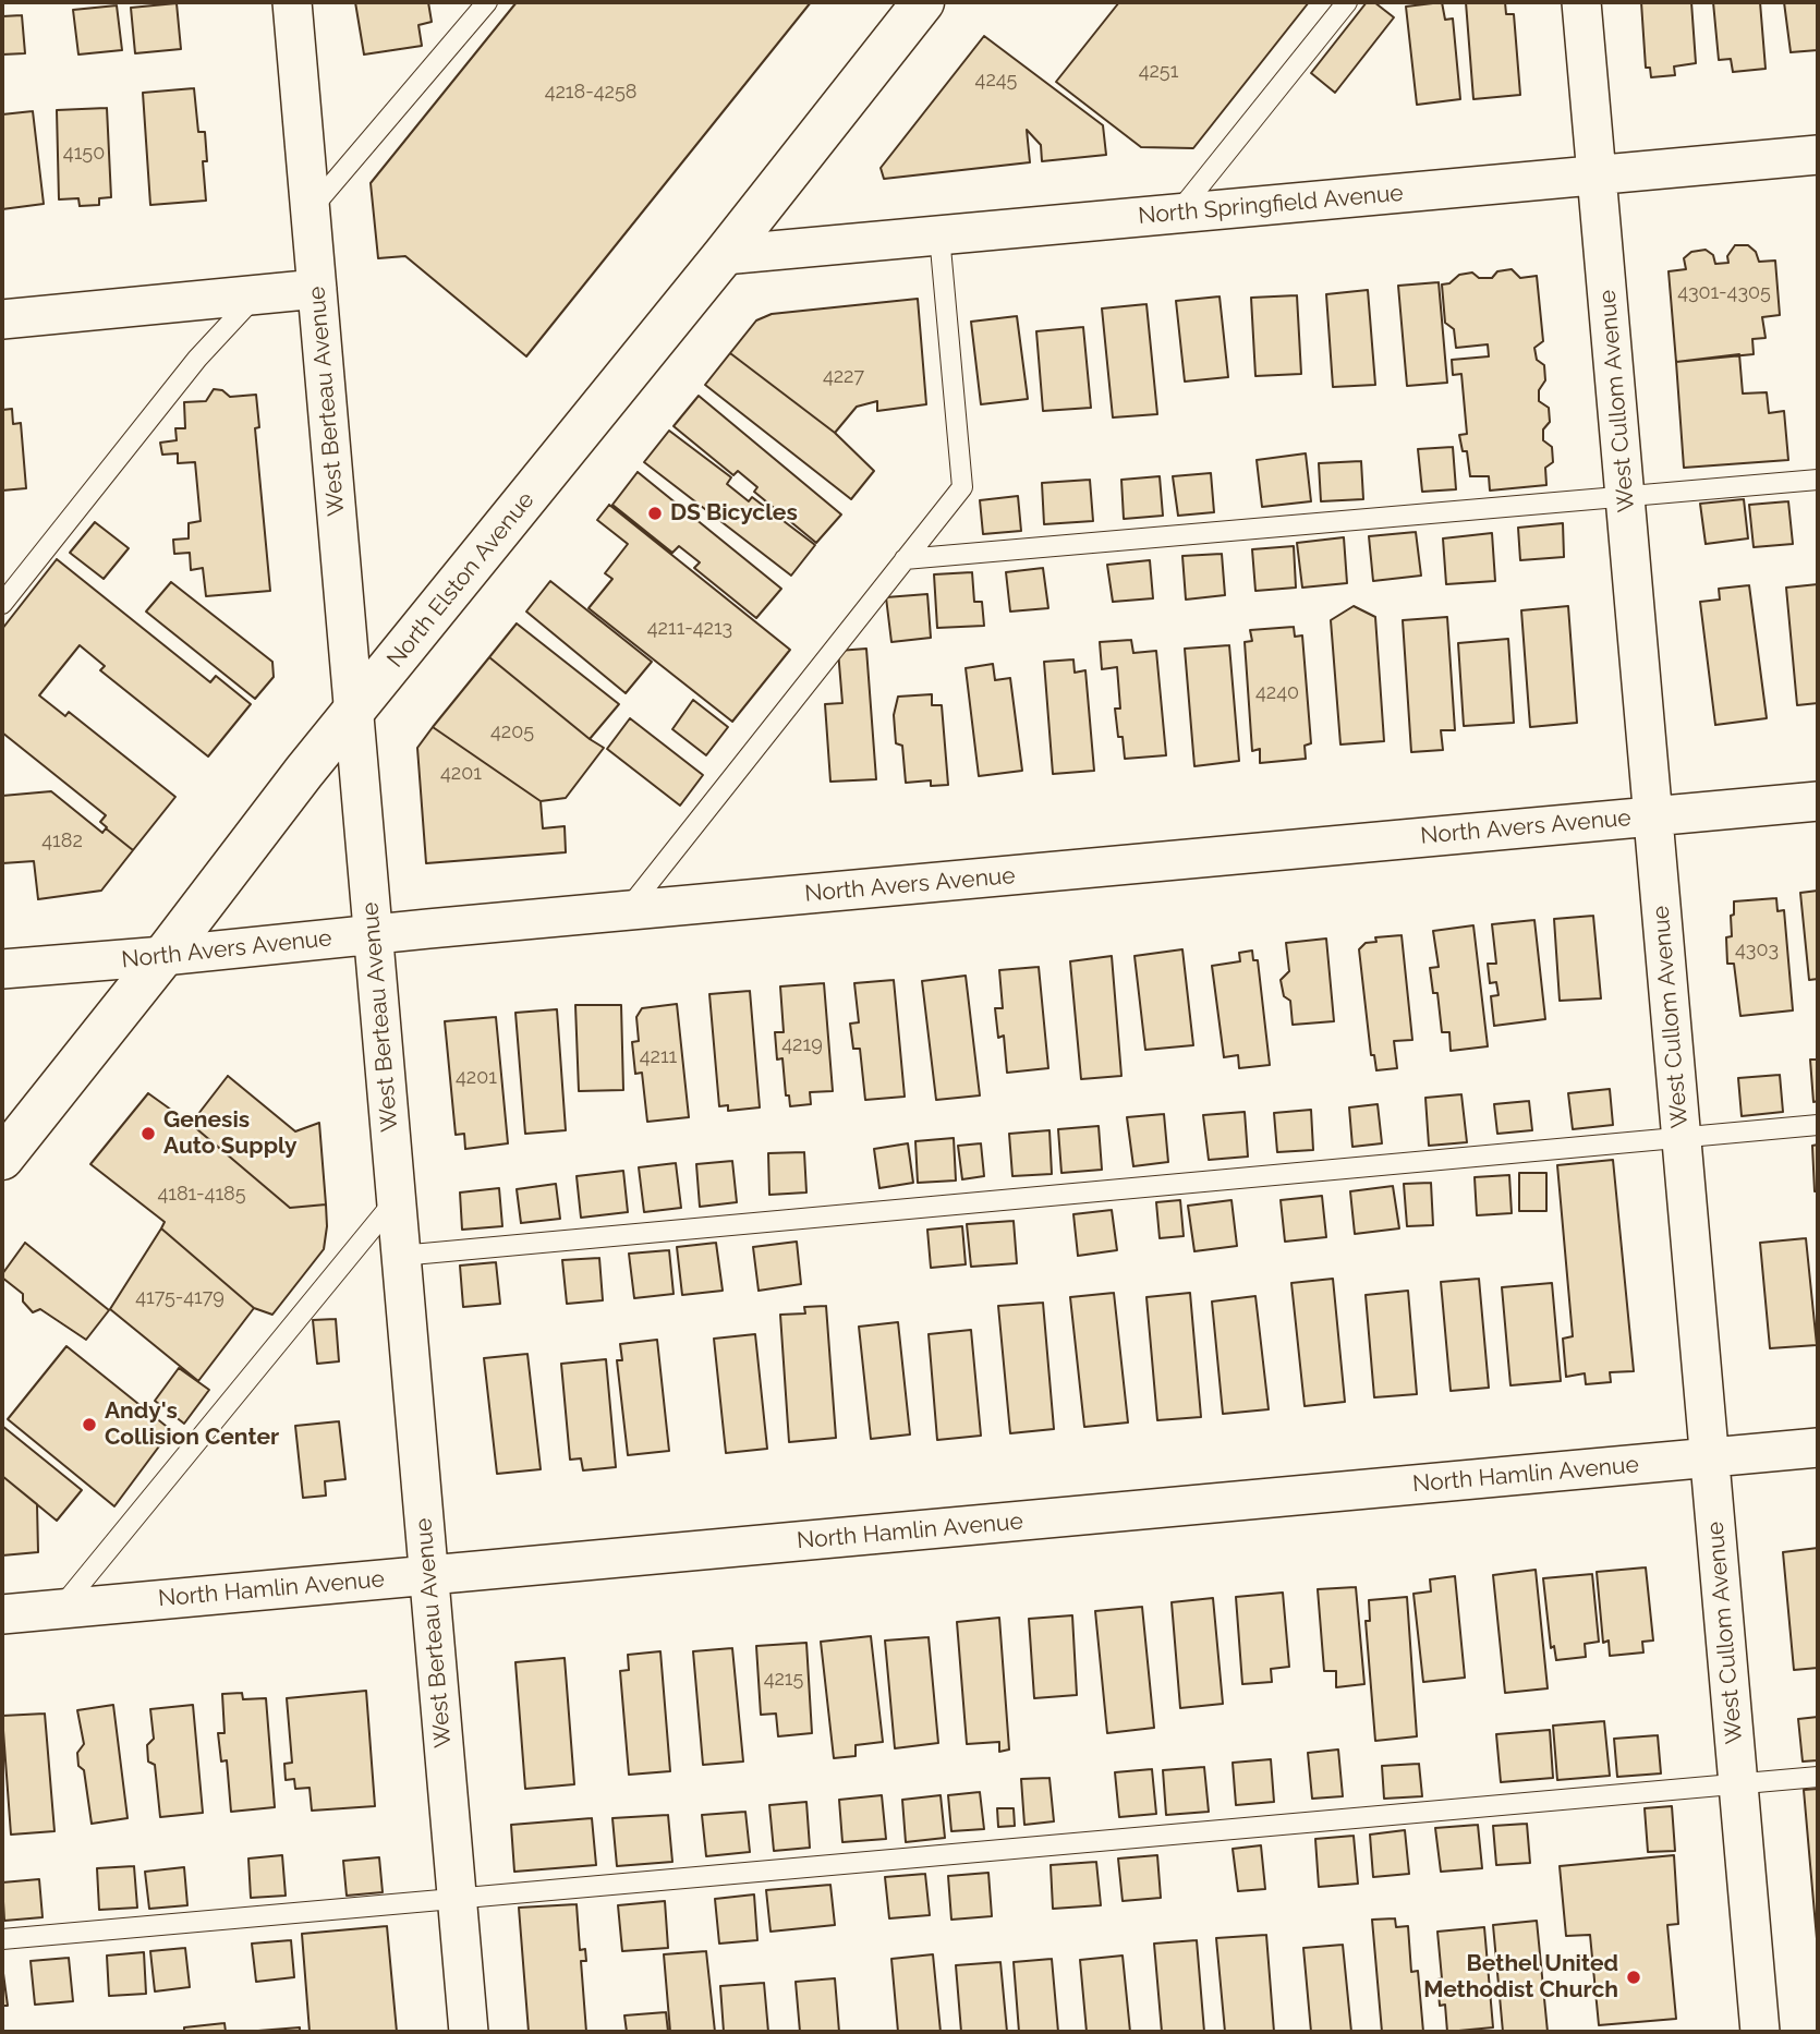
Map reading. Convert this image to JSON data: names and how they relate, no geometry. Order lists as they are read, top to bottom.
{
  "streets": {
    "main road": ["North Elston Avenue"],
    "street": [
      "North Springfield Avenue",
      "West Berteau Avenue",
      "West Cullom Avenue",
      "North Avers Avenue",
      "North Hamlin Avenue"
    ]
  },
  "crossings": [
    ["North Springfield Avenue", "West Cullom Avenue"],
    ["North Springfield Avenue", "North Elston Avenue"],
    ["West Berteau Avenue", "North Elston Avenue"],
    ["West Berteau Avenue", "North Avers Avenue"],
    ["West Berteau Avenue", "North Hamlin Avenue"],
    ["West Cullom Avenue", "North Avers Avenue"],
    ["West Cullom Avenue", "North Hamlin Avenue"],
    ["North Elston Avenue", "North Avers Avenue"]
  ],
  "places": [
    "DS Bicycles",
    "Genesis Auto Supply",
    "Andy's Collision Center",
    "Bethel United Methodist Church"
  ],
  "house_numbers": [
    "4251",
    "4245",
    "4218-4258",
    "4150",
    "4301-4305",
    "4227",
    "4211-4213",
    "4240",
    "4205",
    "4201",
    "4182",
    "4303",
    "4219",
    "4211",
    "4201",
    "4181-4185",
    "4175-4179",
    "4215"
  ]
}
